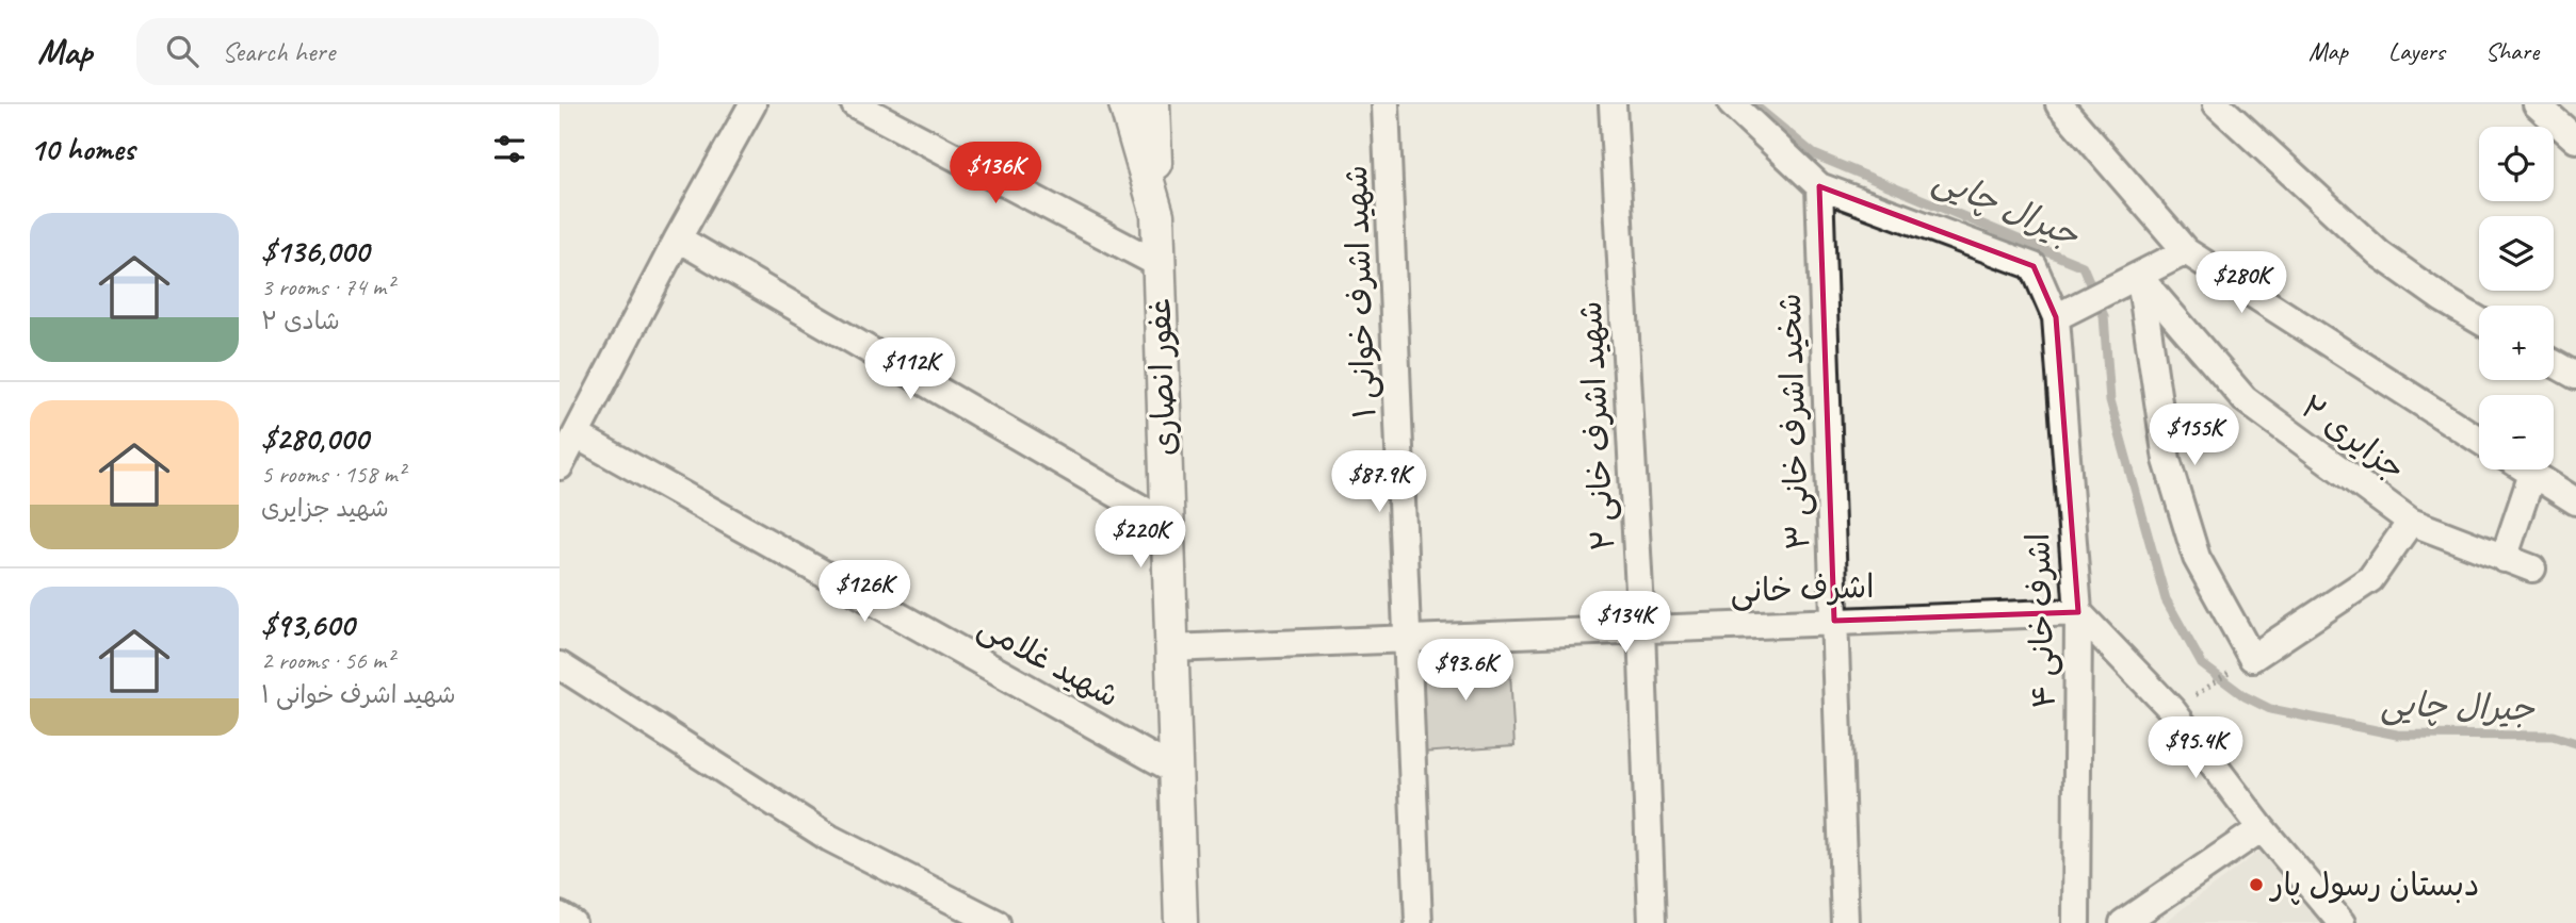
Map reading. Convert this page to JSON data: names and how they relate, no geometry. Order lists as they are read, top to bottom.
{
  "streets": {
    "street": [
      "شهید اشرف خوانی ۱",
      "غفور انصاری",
      "شخید اشرف خانی ۳",
      "شهید اشرف خانی ۲",
      "جزایری ۲",
      "اشرف خانی",
      "اشرف خانی ۴",
      "شهید غلامی"
    ]
  },
  "crossings": [
    ["شهید اشرف خوانی ۱", "اشرف خانی"],
    ["غفور انصاری", "اشرف خانی"],
    ["غفور انصاری", "شهید غلامی"],
    ["شخید اشرف خانی ۳", "اشرف خانی"],
    ["شخید اشرف خانی ۳", "اشرف خانی ۴"],
    ["شهید اشرف خانی ۲", "اشرف خانی"],
    ["اشرف خانی", "اشرف خانی ۴"]
  ],
  "water": ["جیرال چایی"],
  "places": ["دبستان رسول پار"],
  "page": {
    "header": "Map",
    "search": "Search here",
    "nav": ["Map", "Layers", "Share"],
    "heading": "10 homes",
    "map_buttons": ["+", "−"],
    "price": [
      "$136K",
      "$280K",
      "$112K",
      "$155K",
      "$87.9K",
      "$220K",
      "$126K",
      "$134K",
      "$93.6K",
      "$95.4K"
    ],
    "list": [
      {
        "name": "$136,000",
        "note": "3 rooms · 74 m² · شادی ۲"
      },
      {
        "name": "$280,000",
        "note": "5 rooms · 158 m² · شهید جزایری"
      },
      {
        "name": "$93,600",
        "note": "2 rooms · 56 m² · شهید اشرف خوانی ۱"
      }
    ]
  }
}
